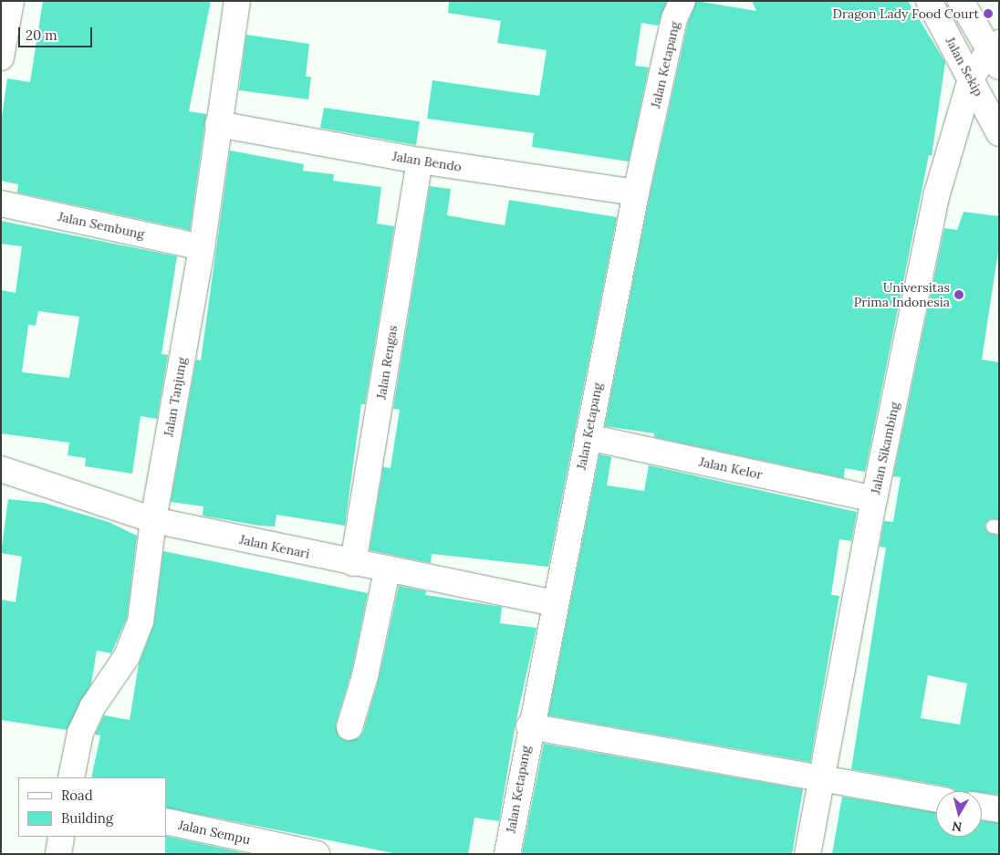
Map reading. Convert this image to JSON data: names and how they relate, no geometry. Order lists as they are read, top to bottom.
{
  "streets": {
    "street": [
      "Jalan Ketapang",
      "Jalan Sekip",
      "Jalan Bendo",
      "Jalan Sembung",
      "Jalan Rengas",
      "Jalan Tanjung",
      "Jalan Sikambing",
      "Jalan Kelor",
      "Jalan Kenari",
      "Jalan Sempu"
    ]
  },
  "crossings": [
    ["Jalan Ketapang", "Jalan Bendo"],
    ["Jalan Ketapang", "Jalan Kelor"],
    ["Jalan Ketapang", "Jalan Kenari"],
    ["Jalan Sekip", "Jalan Sikambing"],
    ["Jalan Bendo", "Jalan Rengas"],
    ["Jalan Bendo", "Jalan Tanjung"],
    ["Jalan Sembung", "Jalan Tanjung"],
    ["Jalan Rengas", "Jalan Kenari"],
    ["Jalan Tanjung", "Jalan Kenari"],
    ["Jalan Sikambing", "Jalan Kelor"]
  ],
  "places": ["Dragon Lady Food Court", "Universitas Prima Indonesia"],
  "legend": ["Road", "Building"],
  "scale_bar": "20 m",
  "north": "bottom"
}
